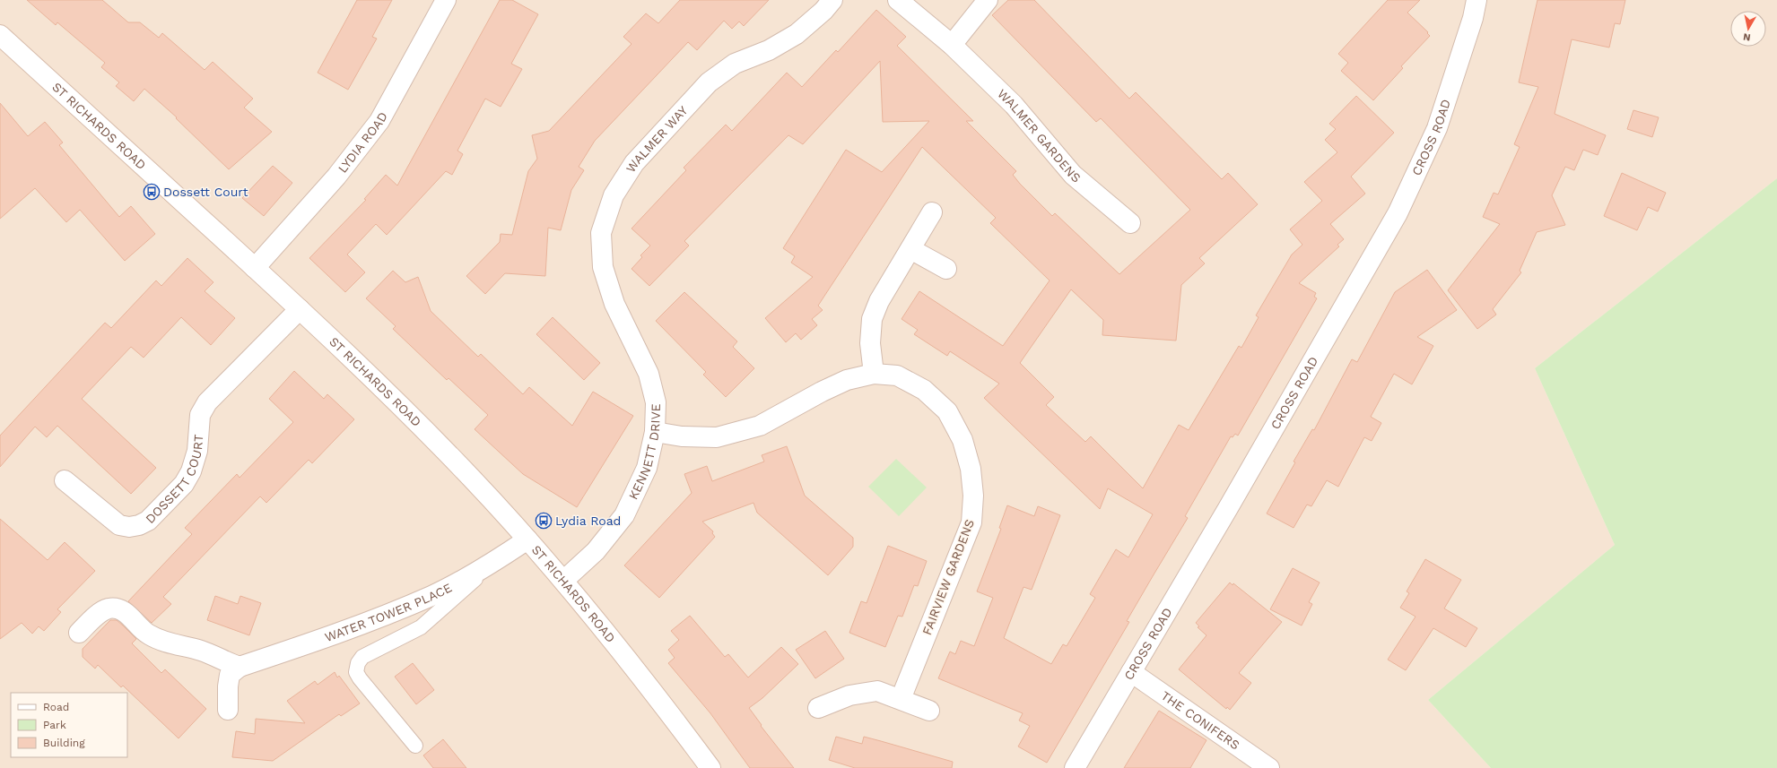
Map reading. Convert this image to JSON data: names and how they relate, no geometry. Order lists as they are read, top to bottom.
{
  "streets": {
    "street": [
      "ST RICHARDS ROAD",
      "WALMER GARDENS",
      "CROSS ROAD",
      "WALMER WAY",
      "LYDIA ROAD",
      "KENNETT DRIVE",
      "DOSSETT COURT",
      "FAIRVIEW GARDENS",
      "WATER TOWER PLACE",
      "THE CONIFERS"
    ]
  },
  "crossings": [
    ["ST RICHARDS ROAD", "LYDIA ROAD"],
    ["ST RICHARDS ROAD", "KENNETT DRIVE"],
    ["ST RICHARDS ROAD", "DOSSETT COURT"],
    ["ST RICHARDS ROAD", "WATER TOWER PLACE"],
    ["CROSS ROAD", "THE CONIFERS"],
    ["WALMER WAY", "KENNETT DRIVE"],
    ["KENNETT DRIVE", "FAIRVIEW GARDENS"]
  ],
  "places": {
    "bus stop": ["Dossett Court", "Lydia Road"]
  },
  "legend": ["Road", "Park", "Building"],
  "north": "bottom"
}
